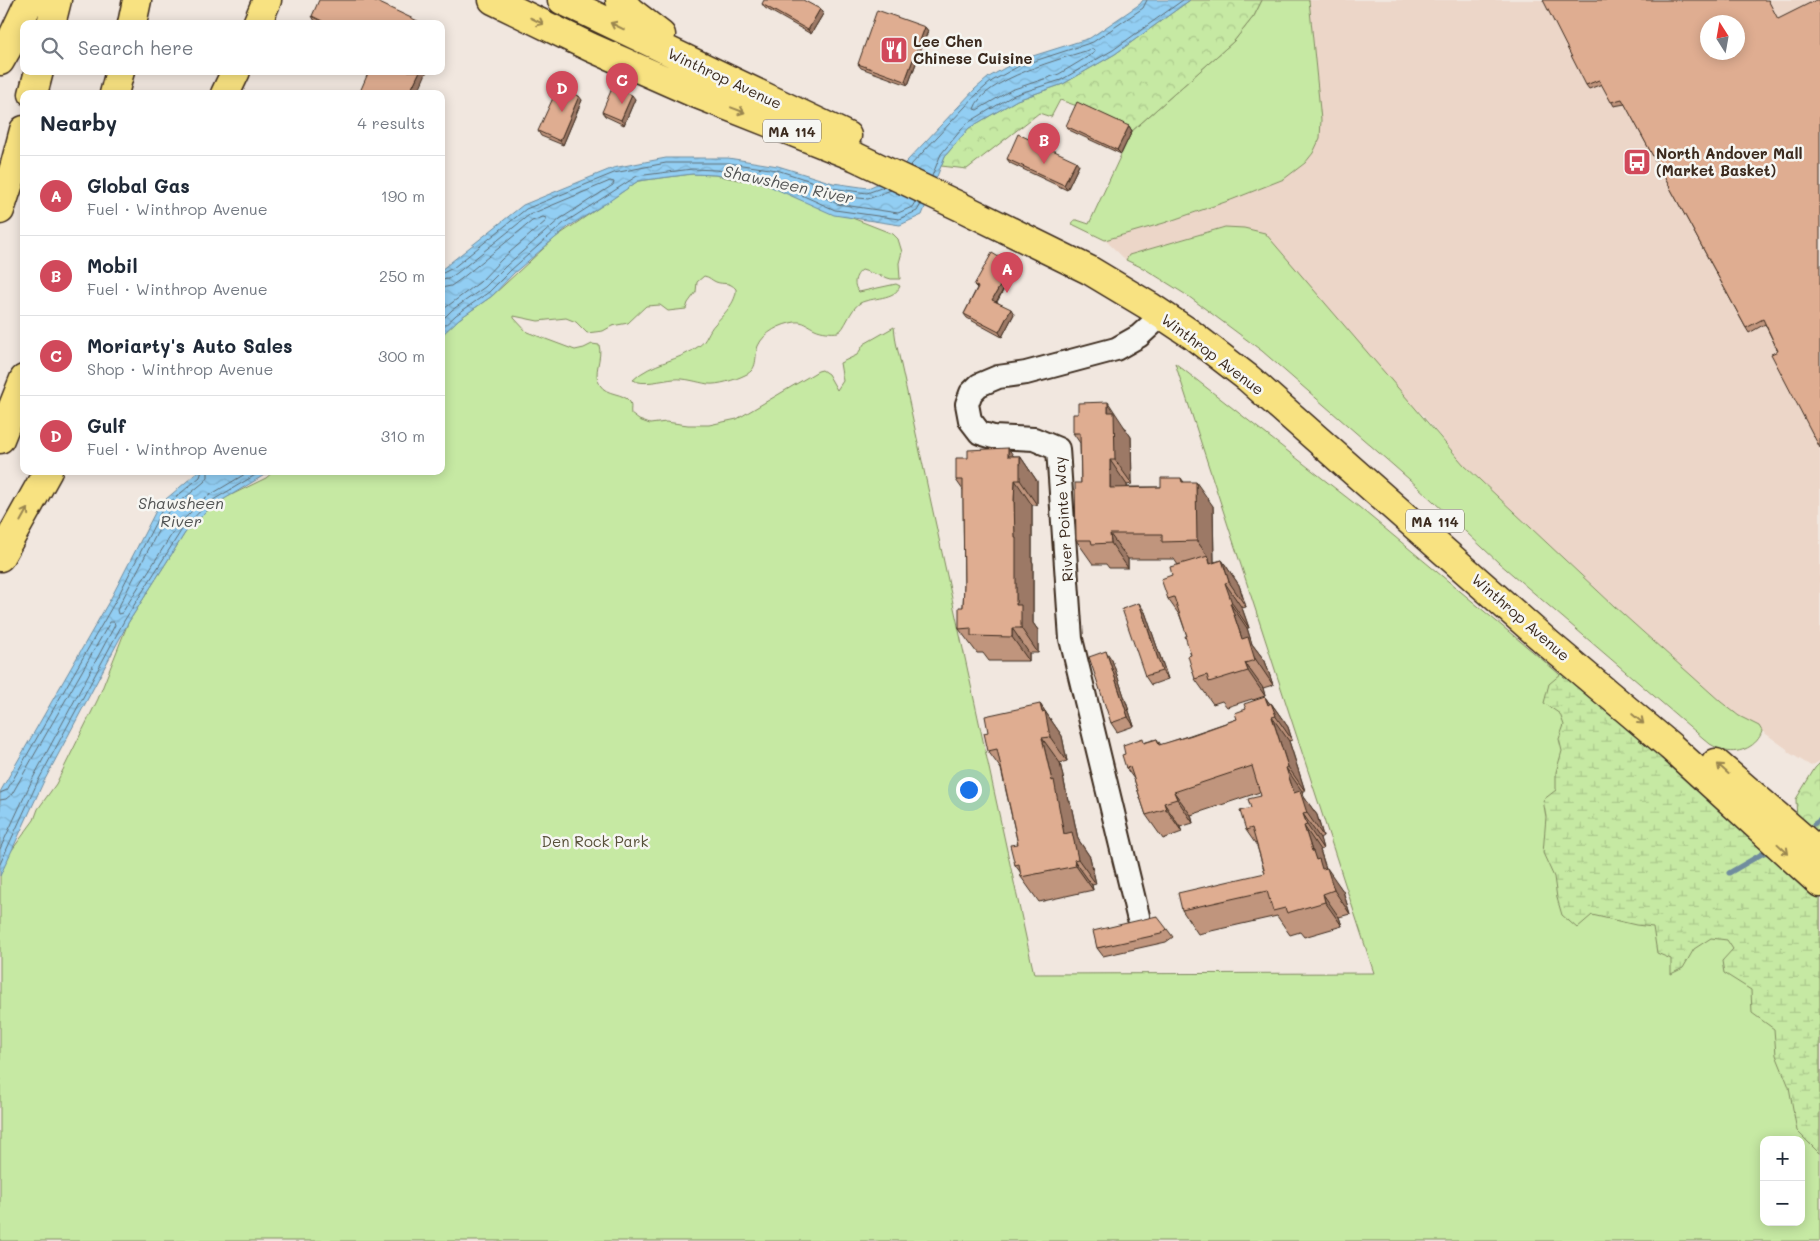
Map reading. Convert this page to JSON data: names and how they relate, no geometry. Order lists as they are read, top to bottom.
{
  "streets": {
    "highway": ["Winthrop Avenue", "MA 114"],
    "street": ["River Pointe Way"]
  },
  "crossings": [
    ["Winthrop Avenue", "River Pointe Way"]
  ],
  "water": ["Shawsheen River"],
  "parks": ["Den Rock Park"],
  "places": {
    "restaurant": ["Lee Chen Chinese Cuisine"],
    "bus stop": ["North Andover Mall (Market Basket)"]
  },
  "north": "top",
  "page": {
    "search": "Search here",
    "pins": [
      "C",
      "D",
      "B",
      "A"
    ],
    "heading": ["Nearby", "4 results"],
    "list": [
      {
        "mark": "A",
        "name": "Global Gas",
        "note": "Fuel · Winthrop Avenue",
        "value": "190 m"
      },
      {
        "mark": "B",
        "name": "Mobil",
        "note": "Fuel · Winthrop Avenue",
        "value": "250 m"
      },
      {
        "mark": "C",
        "name": "Moriarty's Auto Sales",
        "note": "Shop · Winthrop Avenue",
        "value": "300 m"
      },
      {
        "mark": "D",
        "name": "Gulf",
        "note": "Fuel · Winthrop Avenue",
        "value": "310 m"
      }
    ],
    "map_buttons": ["+", "−"]
  }
}
